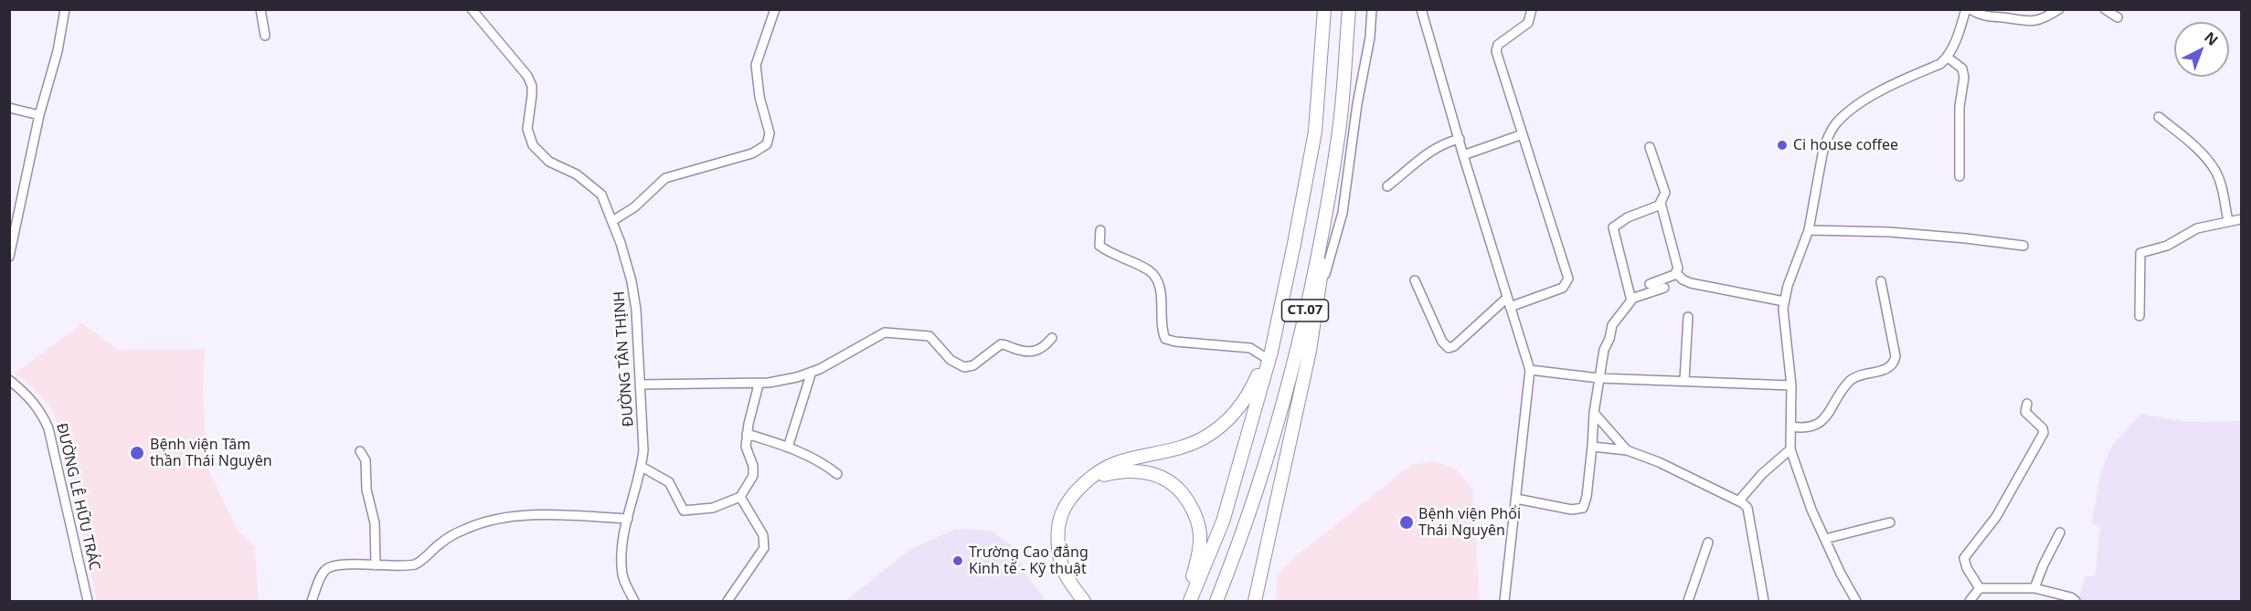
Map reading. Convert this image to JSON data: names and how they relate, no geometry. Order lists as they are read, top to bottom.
{
  "streets": {
    "highway": ["CT.07"],
    "street": ["ĐƯỜNG TÂN THỊNH", "ĐƯỜNG LÊ HỮU TRÁC"]
  },
  "places": [
    "Ci house coffee",
    "Bệnh viện Tâm thần Thái Nguyên",
    "Bệnh viện Phổi Thái Nguyên",
    "Trường Cao đẳng Kinh tế - Kỹ thuật"
  ],
  "north": "top right"
}
